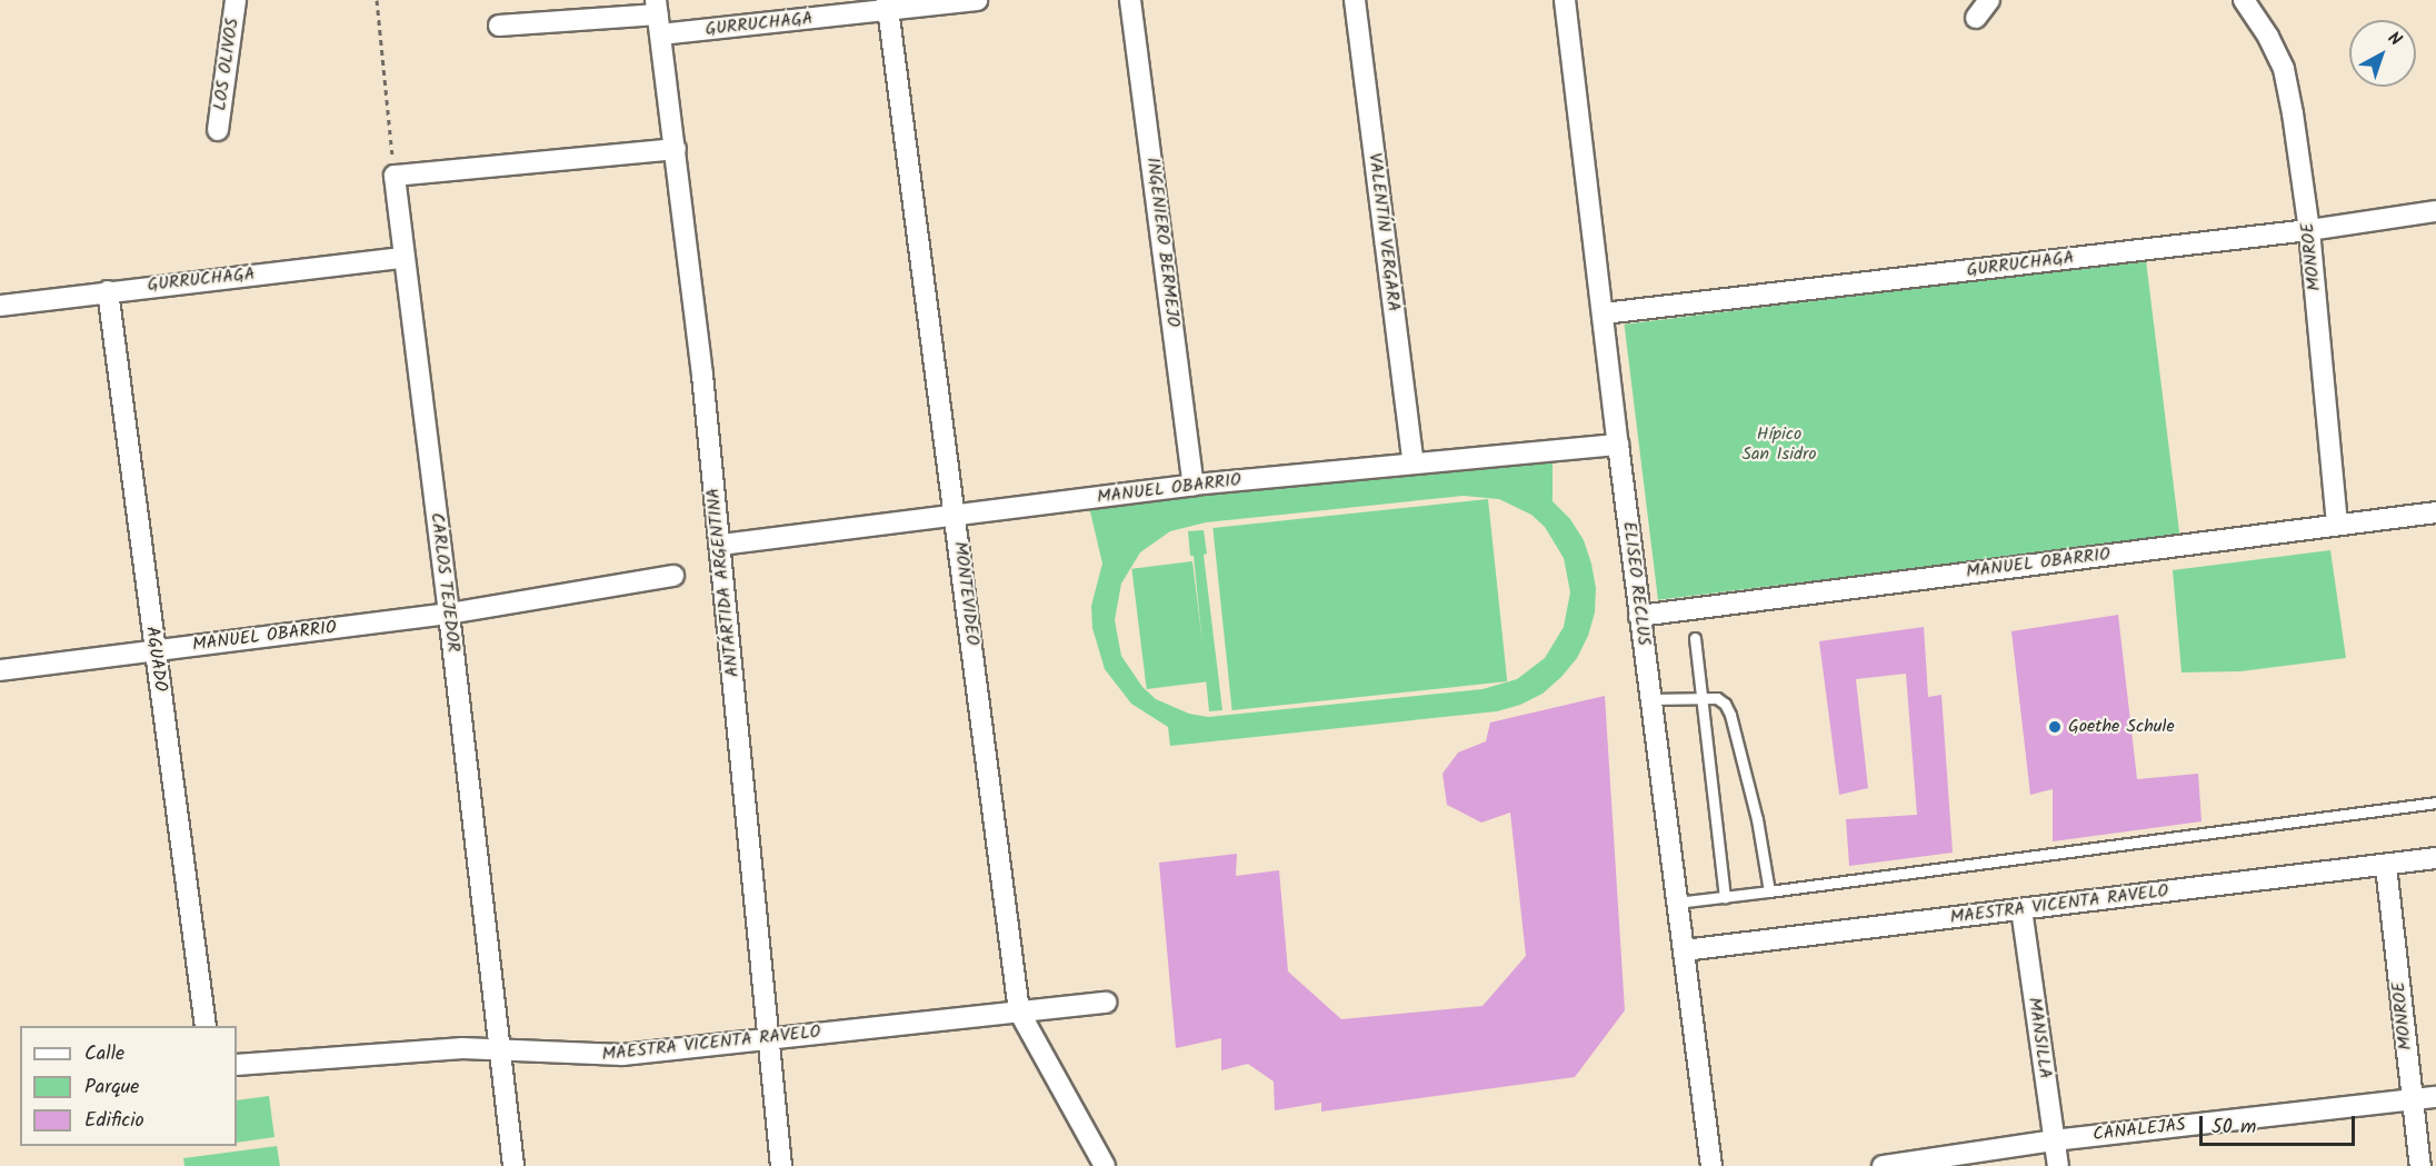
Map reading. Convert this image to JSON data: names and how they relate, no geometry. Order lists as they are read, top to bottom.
{
  "streets": {
    "street": [
      "GURRUCHAGA",
      "LOS OLIVOS",
      "VALENTÍN VERGARA",
      "INGENIERO BERMEJO",
      "MONROE",
      "MANUEL OBARRIO",
      "CARLOS TEJEDOR",
      "ANTÁRTIDA ARGENTINA",
      "ELISEO RECLUS",
      "MONTEVIDEO",
      "AGUADO",
      "MAESTRA VICENTA RAVELO",
      "MANSILLA",
      "CANALEJAS"
    ]
  },
  "crossings": [
    ["GURRUCHAGA", "MONROE"],
    ["GURRUCHAGA", "CARLOS TEJEDOR"],
    ["GURRUCHAGA", "ANTÁRTIDA ARGENTINA"],
    ["GURRUCHAGA", "ELISEO RECLUS"],
    ["GURRUCHAGA", "MONTEVIDEO"],
    ["GURRUCHAGA", "AGUADO"],
    ["VALENTÍN VERGARA", "MANUEL OBARRIO"],
    ["INGENIERO BERMEJO", "MANUEL OBARRIO"],
    ["MONROE", "MANUEL OBARRIO"],
    ["MONROE", "MAESTRA VICENTA RAVELO"],
    ["MONROE", "CANALEJAS"],
    ["MANUEL OBARRIO", "CARLOS TEJEDOR"],
    ["MANUEL OBARRIO", "ANTÁRTIDA ARGENTINA"],
    ["MANUEL OBARRIO", "ELISEO RECLUS"],
    ["MANUEL OBARRIO", "MONTEVIDEO"],
    ["MANUEL OBARRIO", "AGUADO"],
    ["CARLOS TEJEDOR", "MAESTRA VICENTA RAVELO"],
    ["ANTÁRTIDA ARGENTINA", "MAESTRA VICENTA RAVELO"],
    ["ELISEO RECLUS", "MAESTRA VICENTA RAVELO"],
    ["MONTEVIDEO", "MAESTRA VICENTA RAVELO"],
    ["MAESTRA VICENTA RAVELO", "MANSILLA"],
    ["MANSILLA", "CANALEJAS"]
  ],
  "parks": ["Hípico San Isidro"],
  "places": ["Goethe Schule"],
  "legend": ["Calle", "Parque", "Edificio"],
  "scale_bar": "50 m",
  "north": "top right"
}
